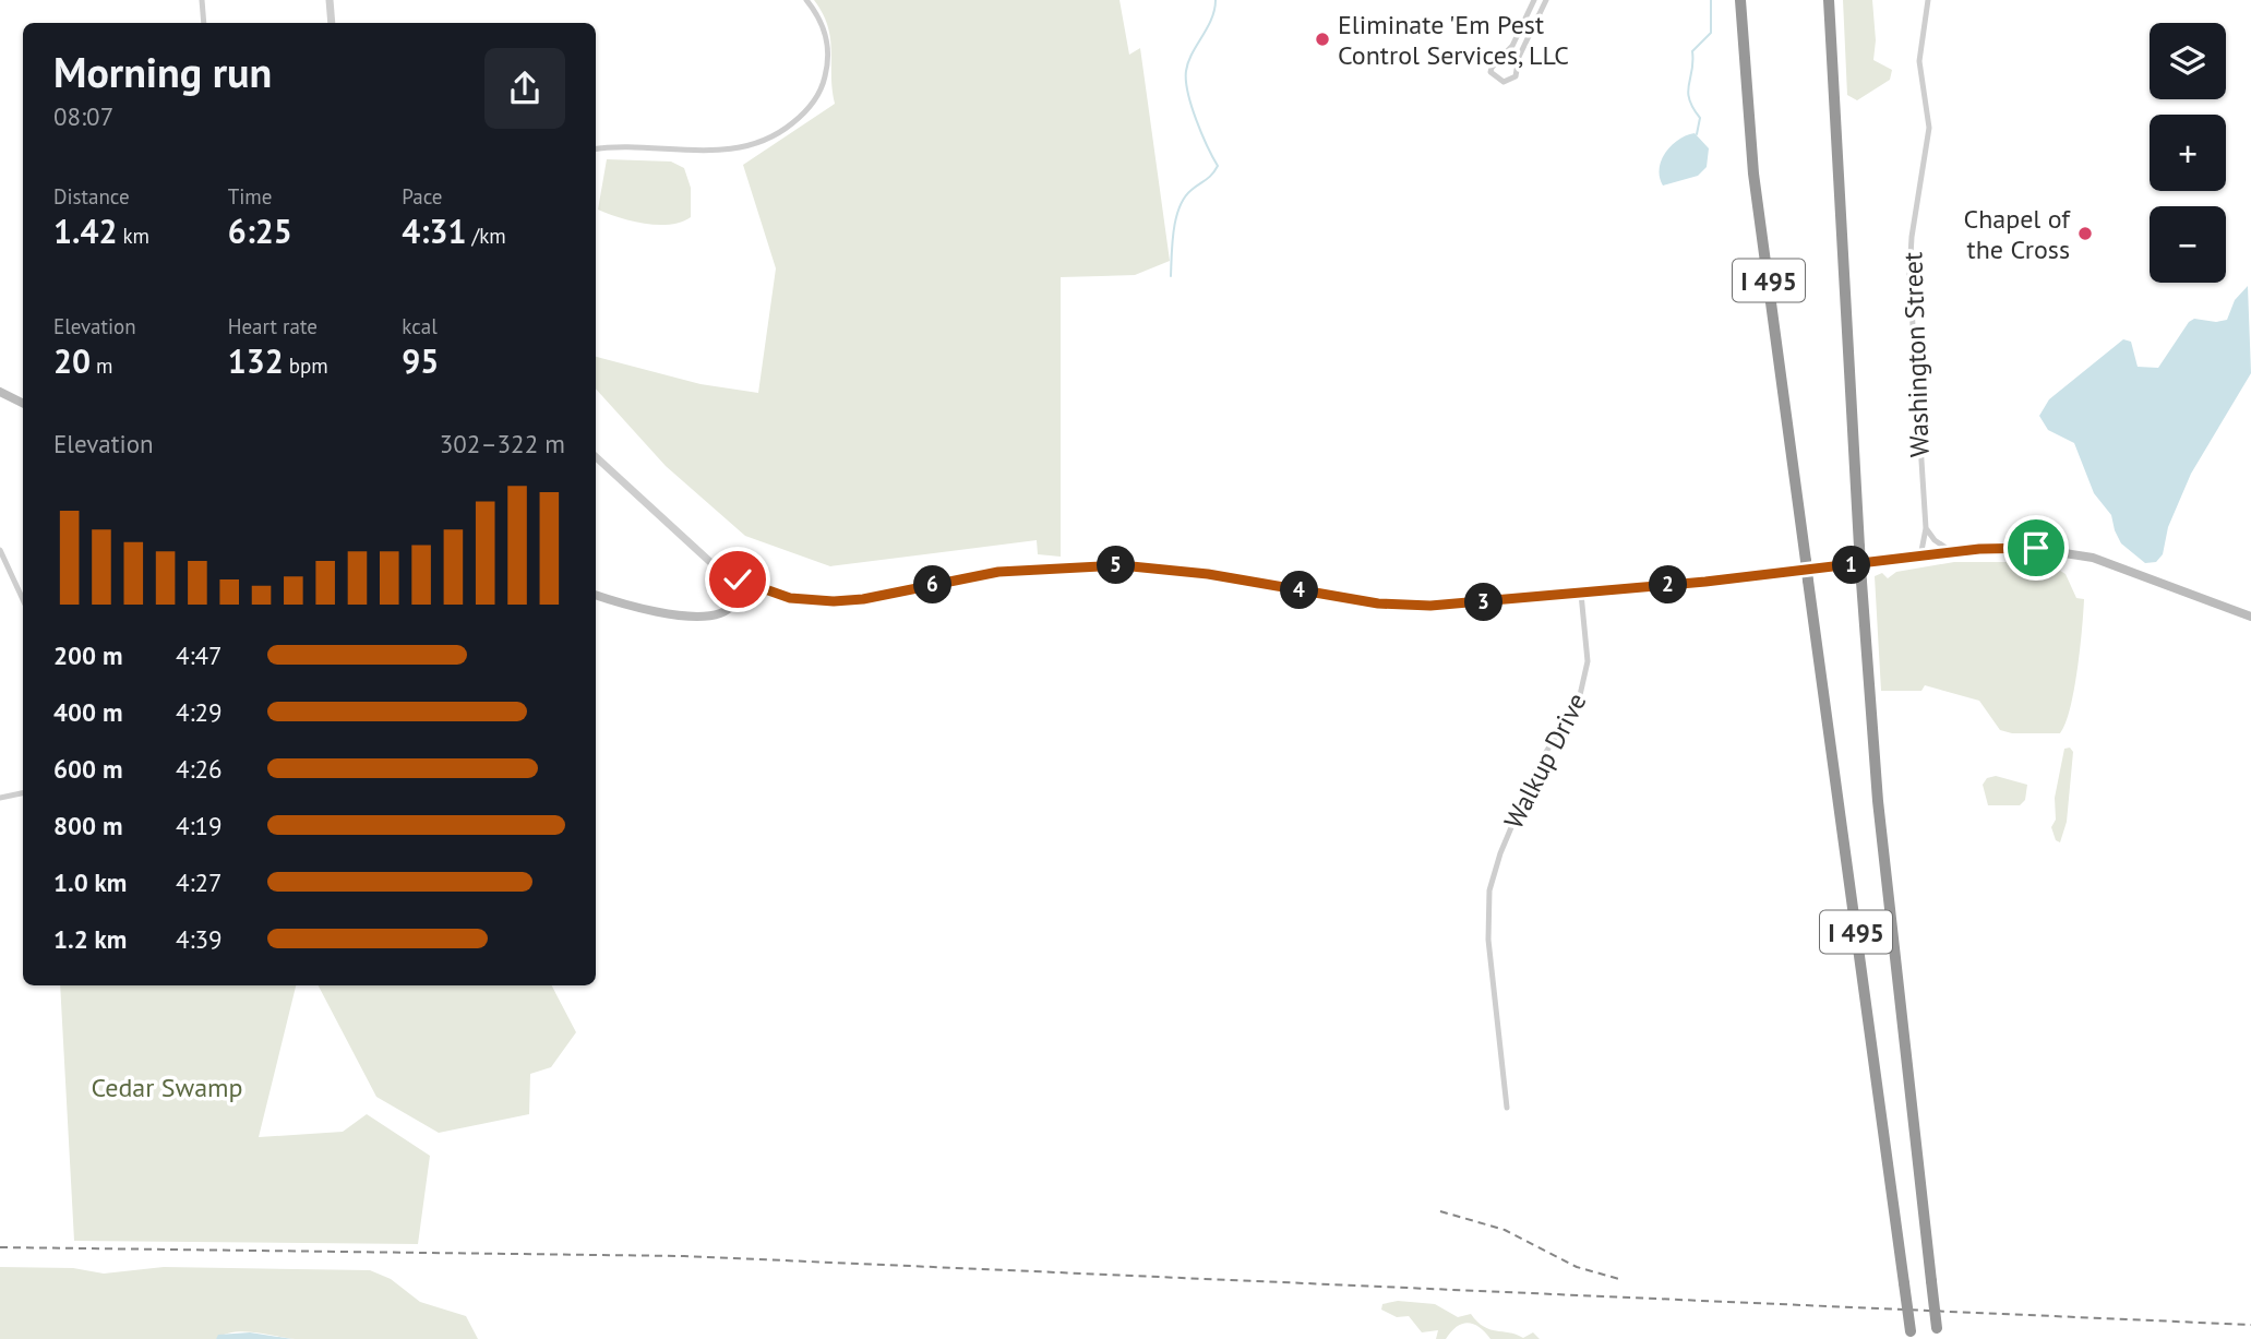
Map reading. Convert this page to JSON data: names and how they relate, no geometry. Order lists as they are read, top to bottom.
{
  "streets": {
    "highway": ["I 495"],
    "street": ["Washington Street", "Walkup Drive"]
  },
  "parks": ["Cedar Swamp"],
  "places": ["Eliminate 'Em Pest Control Services, LLC", "Chapel of the Cross"],
  "page": {
    "map_buttons": ["+", "−"],
    "heading": ["Morning run", "08:07"],
    "stats": [
      ["Distance", "1.42 km"],
      ["Time", "6:25"],
      ["Pace", "4:31 /km"],
      ["Elevation", "20 m"],
      ["Heart rate", "132 bpm"],
      ["kcal", "95"]
    ],
    "chart": ["Elevation", "302–322 m"],
    "pins": [
      "1",
      "5",
      "2",
      "6",
      "4",
      "3"
    ],
    "list": [
      {
        "name": "200 m",
        "note": "4:47"
      },
      {
        "name": "400 m",
        "note": "4:29"
      },
      {
        "name": "600 m",
        "note": "4:26"
      },
      {
        "name": "800 m",
        "note": "4:19"
      },
      {
        "name": "1.0 km",
        "note": "4:27"
      },
      {
        "name": "1.2 km",
        "note": "4:39"
      }
    ]
  }
}
